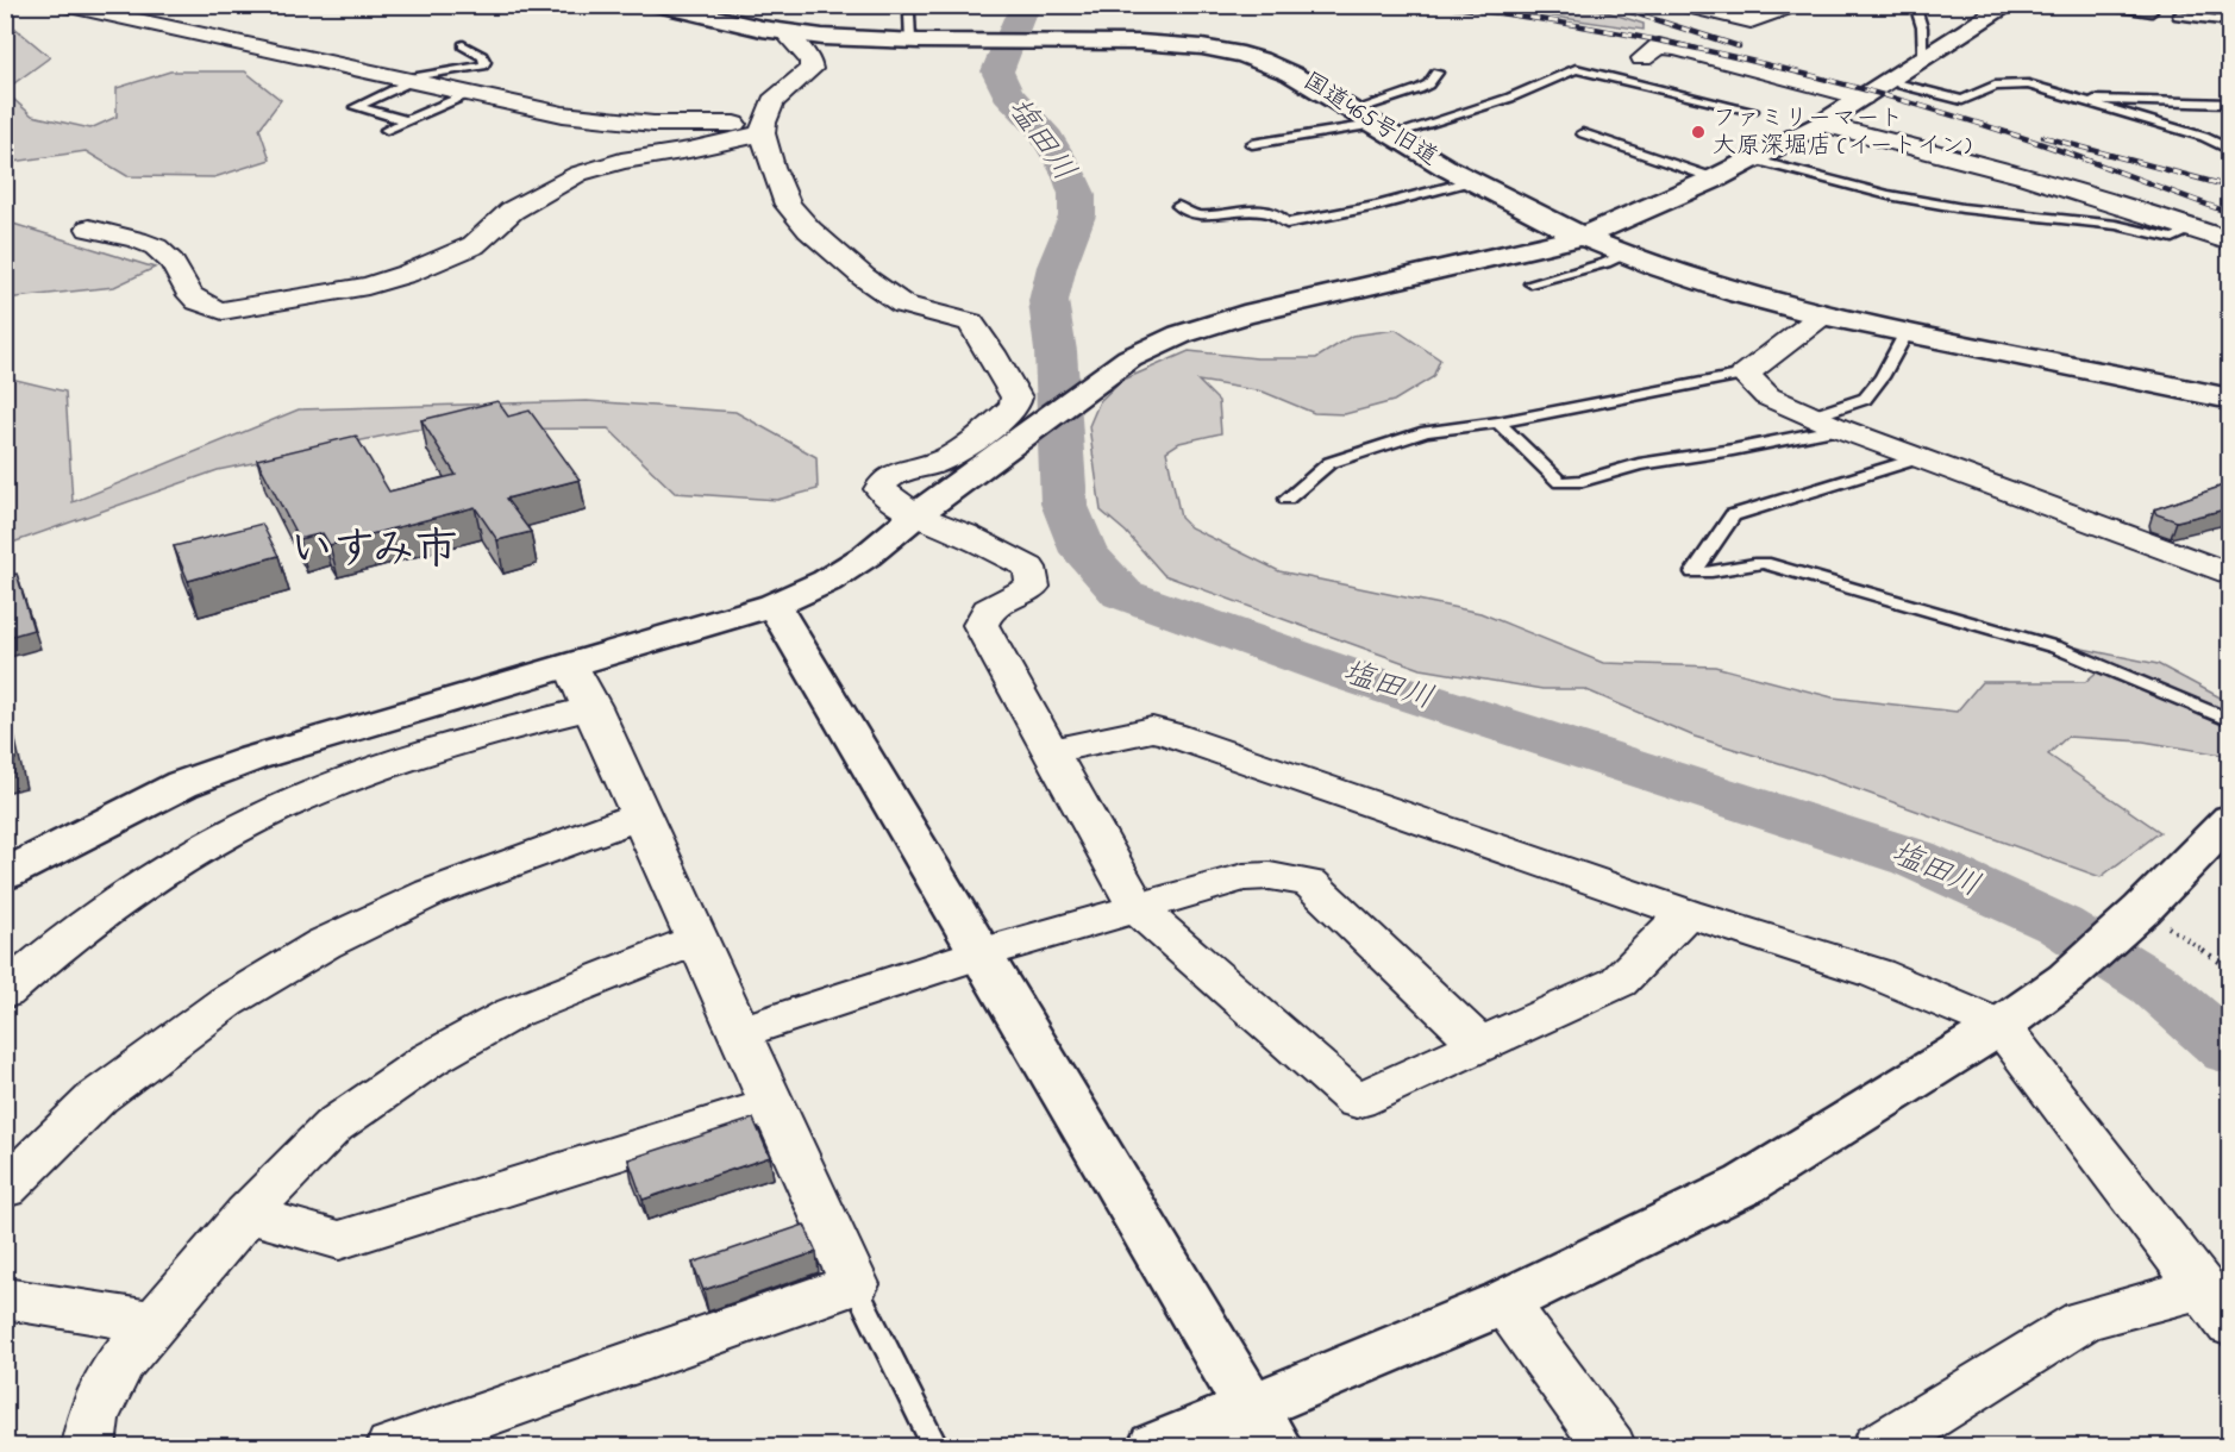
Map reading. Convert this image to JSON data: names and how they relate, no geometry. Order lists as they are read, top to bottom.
{
  "streets": {
    "street": ["国道465号旧道"]
  },
  "districts": ["いすみ市"],
  "water": ["塩田川"],
  "places": ["ファミリーマート 大原深堀店 (イートイン)"]
}
